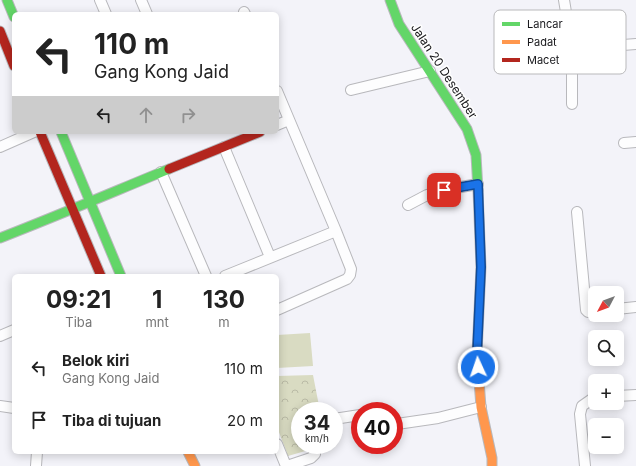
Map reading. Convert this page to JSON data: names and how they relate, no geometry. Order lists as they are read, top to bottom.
{
  "streets": {
    "street": ["Jalan 20 Desember"]
  },
  "legend": ["Lancar", "Padat", "Macet"],
  "north": "bottom left",
  "page": {
    "turn": ["110 m", "Gang Kong Jaid"],
    "eta": [
      "09:21",
      "Tiba",
      "1",
      "mnt",
      "130",
      "m"
    ],
    "map_buttons": ["+", "−"],
    "list": [
      {
        "name": "Belok kiri",
        "note": "Gang Kong Jaid",
        "value": "110 m"
      },
      {
        "name": "Tiba di tujuan",
        "value": "20 m"
      }
    ],
    "speed": "34 km/h",
    "limit": "40"
  }
}
